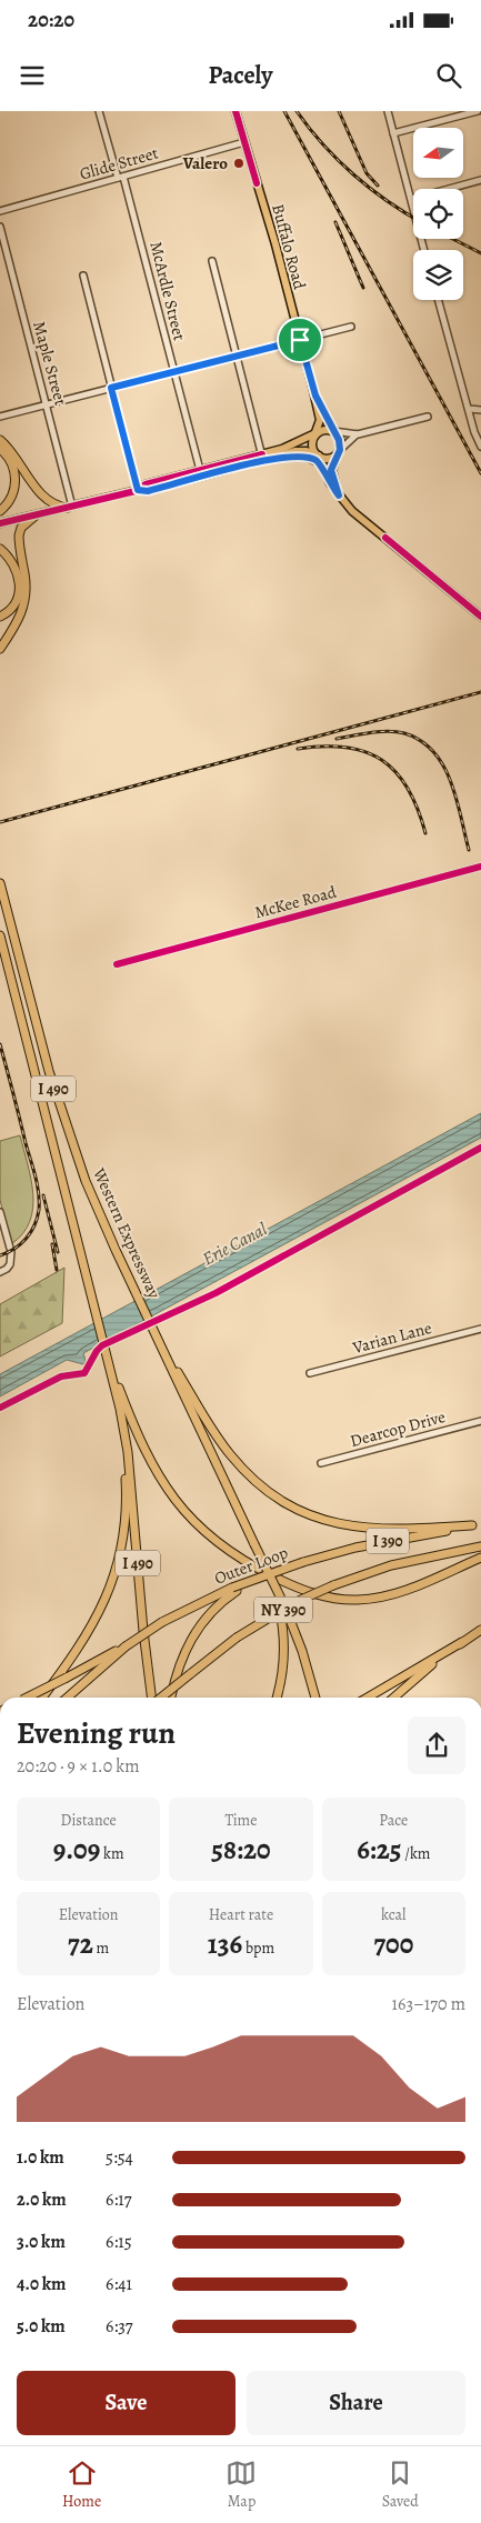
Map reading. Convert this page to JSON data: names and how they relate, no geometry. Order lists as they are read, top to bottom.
{
  "streets": {
    "highway": [
      "I 490",
      "Western Expressway",
      "I 390",
      "Outer Loop",
      "NY 390"
    ],
    "main road": ["Buffalo Road"],
    "street": [
      "Glide Street",
      "McArdle Street",
      "Maple Street",
      "McKee Road",
      "Varian Lane",
      "Dearcop Drive"
    ]
  },
  "crossings": [
    ["Glide Street", "Buffalo Road"],
    ["Glide Street", "McArdle Street"]
  ],
  "water": ["Erie Canal"],
  "places": ["Valero"],
  "north": "left",
  "page": {
    "status": "20:20",
    "header": "Pacely",
    "heading": ["Evening run", "20:20 · 9 × 1.0 km"],
    "stats": [
      ["Distance", "9.09 km"],
      ["Time", "58:20"],
      ["Pace", "6:25 /km"],
      ["Elevation", "72 m"],
      ["Heart rate", "136 bpm"],
      ["kcal", "700"]
    ],
    "chart": ["Elevation", "163–170 m"],
    "list": [
      {
        "name": "1.0 km",
        "note": "5:54"
      },
      {
        "name": "2.0 km",
        "note": "6:17"
      },
      {
        "name": "3.0 km",
        "note": "6:15"
      },
      {
        "name": "4.0 km",
        "note": "6:41"
      },
      {
        "name": "5.0 km",
        "note": "6:37"
      }
    ],
    "buttons": ["Save", "Share"],
    "tabs": ["Home", "Map", "Saved"]
  }
}
